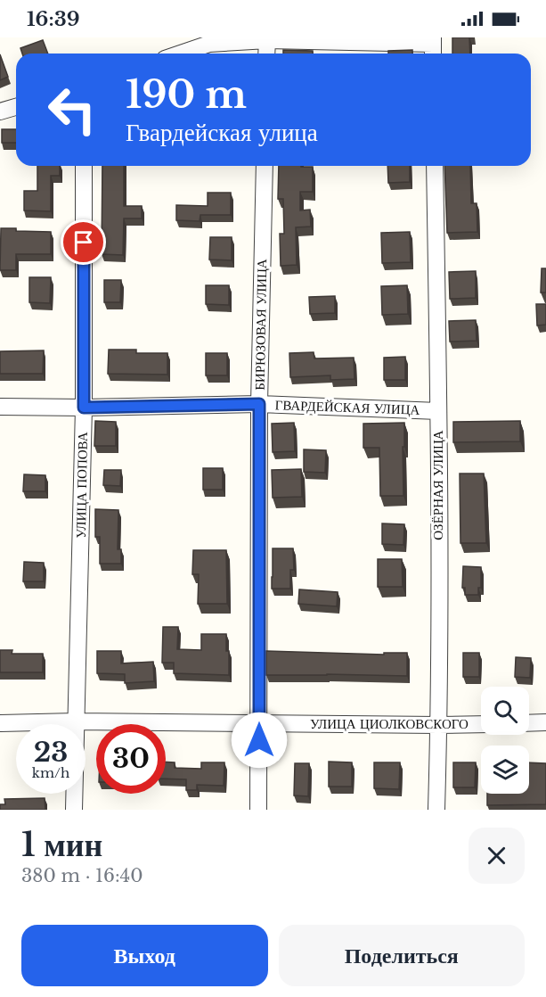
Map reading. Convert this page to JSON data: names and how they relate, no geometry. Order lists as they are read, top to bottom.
{
  "streets": {
    "street": [
      "БИРЮЗОВАЯ УЛИЦА",
      "ГВАРДЕЙСКАЯ УЛИЦА",
      "УЛИЦА ПОПОВА",
      "ОЗЁРНАЯ УЛИЦА",
      "УЛИЦА ЦИОЛКОВСКОГО"
    ]
  },
  "crossings": [
    ["БИРЮЗОВАЯ УЛИЦА", "ГВАРДЕЙСКАЯ УЛИЦА"],
    ["БИРЮЗОВАЯ УЛИЦА", "УЛИЦА ЦИОЛКОВСКОГО"],
    ["ГВАРДЕЙСКАЯ УЛИЦА", "УЛИЦА ПОПОВА"],
    ["ГВАРДЕЙСКАЯ УЛИЦА", "ОЗЁРНАЯ УЛИЦА"],
    ["УЛИЦА ПОПОВА", "УЛИЦА ЦИОЛКОВСКОГО"],
    ["ОЗЁРНАЯ УЛИЦА", "УЛИЦА ЦИОЛКОВСКОГО"]
  ],
  "page": {
    "status": "16:39",
    "turn": ["190 m", "Гвардейская улица"],
    "speed": "23 km/h",
    "limit": "30",
    "heading": ["1 мин", "380 m · 16:40"],
    "buttons": ["Выход", "Поделиться"]
  }
}
